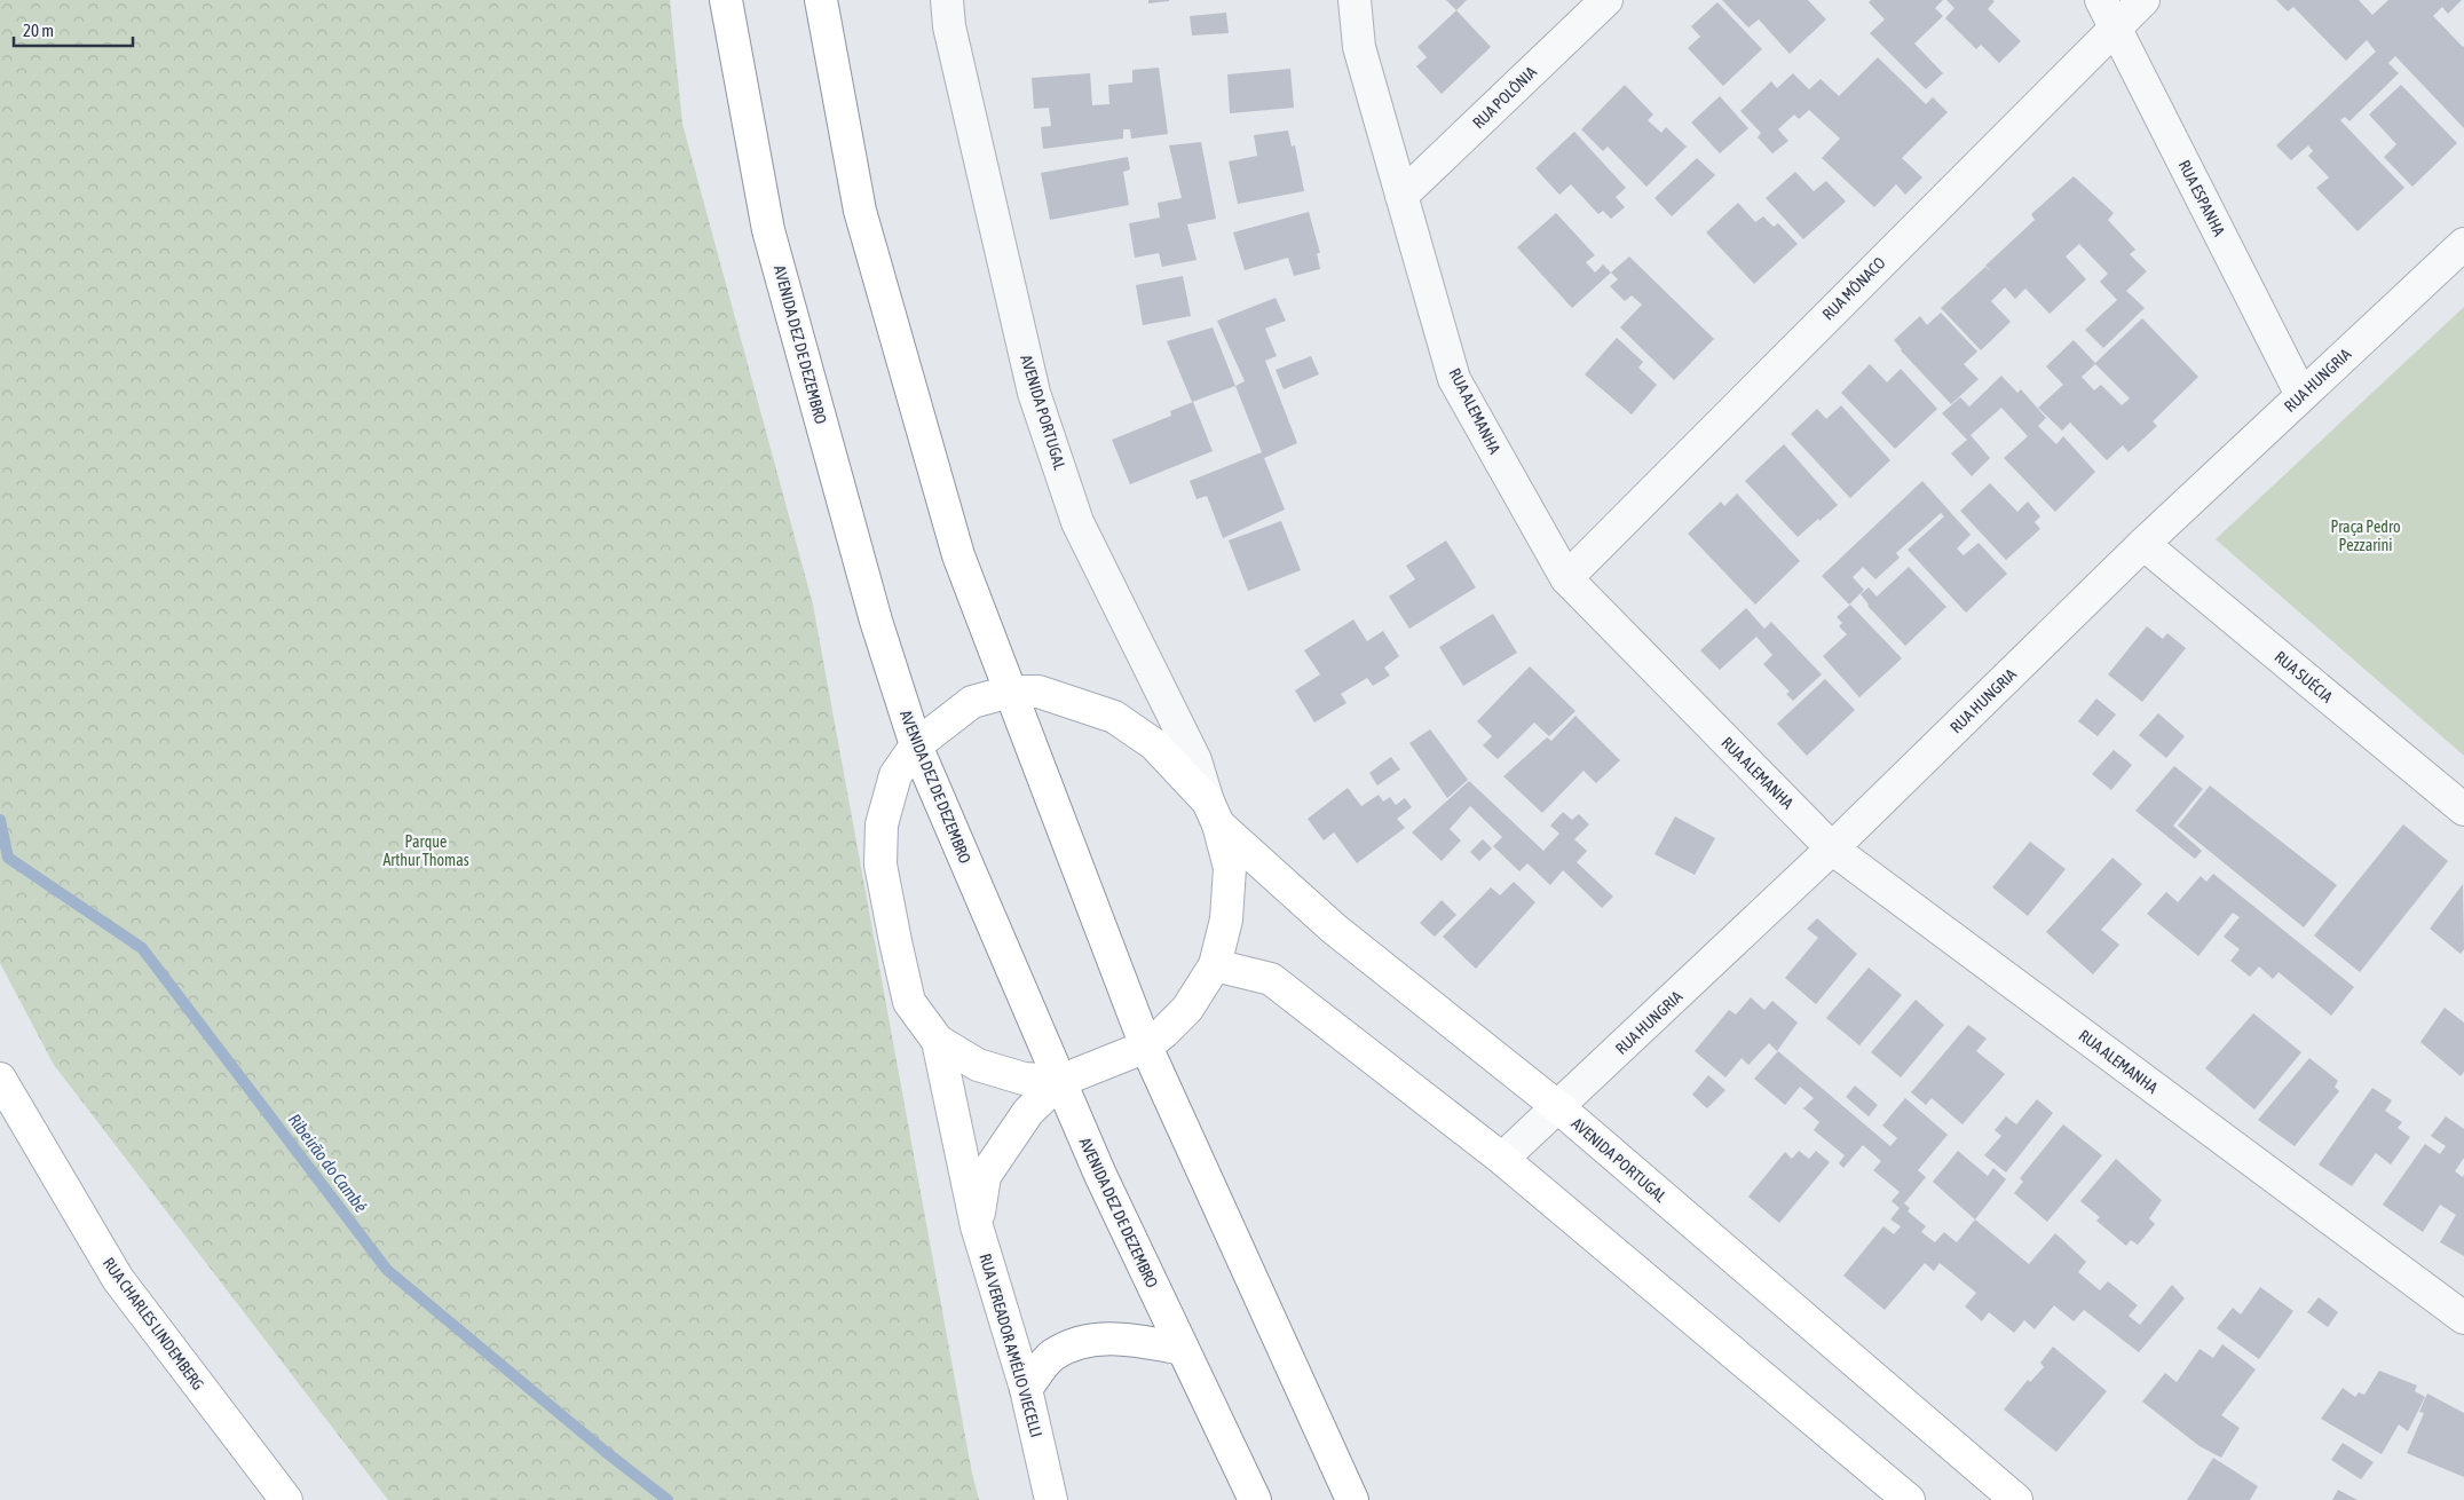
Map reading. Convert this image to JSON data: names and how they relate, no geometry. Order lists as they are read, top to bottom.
{
  "streets": {
    "main road": [
      "AVENIDA DEZ DE DEZEMBRO",
      "AVENIDA PORTUGAL",
      "RUA CHARLES LINDEMBERG",
      "RUA VEREADOR AMÉLIO VIECELLI"
    ],
    "street": [
      "RUA POLÔNIA",
      "RUA ESPANHA",
      "RUA MÔNACO",
      "RUA HUNGRIA",
      "RUA ALEMANHA",
      "RUA SUÉCIA"
    ]
  },
  "crossings": [
    ["RUA POLÔNIA", "RUA ALEMANHA"],
    ["RUA ESPANHA", "RUA MÔNACO"],
    ["RUA ESPANHA", "RUA HUNGRIA"],
    ["RUA MÔNACO", "RUA ALEMANHA"],
    ["AVENIDA DEZ DE DEZEMBRO", "RUA VEREADOR AMÉLIO VIECELLI"],
    ["RUA HUNGRIA", "RUA ALEMANHA"],
    ["RUA HUNGRIA", "AVENIDA PORTUGAL"],
    ["RUA HUNGRIA", "RUA SUÉCIA"]
  ],
  "water": ["Ribeirão do Cambé"],
  "parks": ["Praça Pedro Pezzarini", "Parque Arthur Thomas"],
  "scale_bar": "20 m"
}
